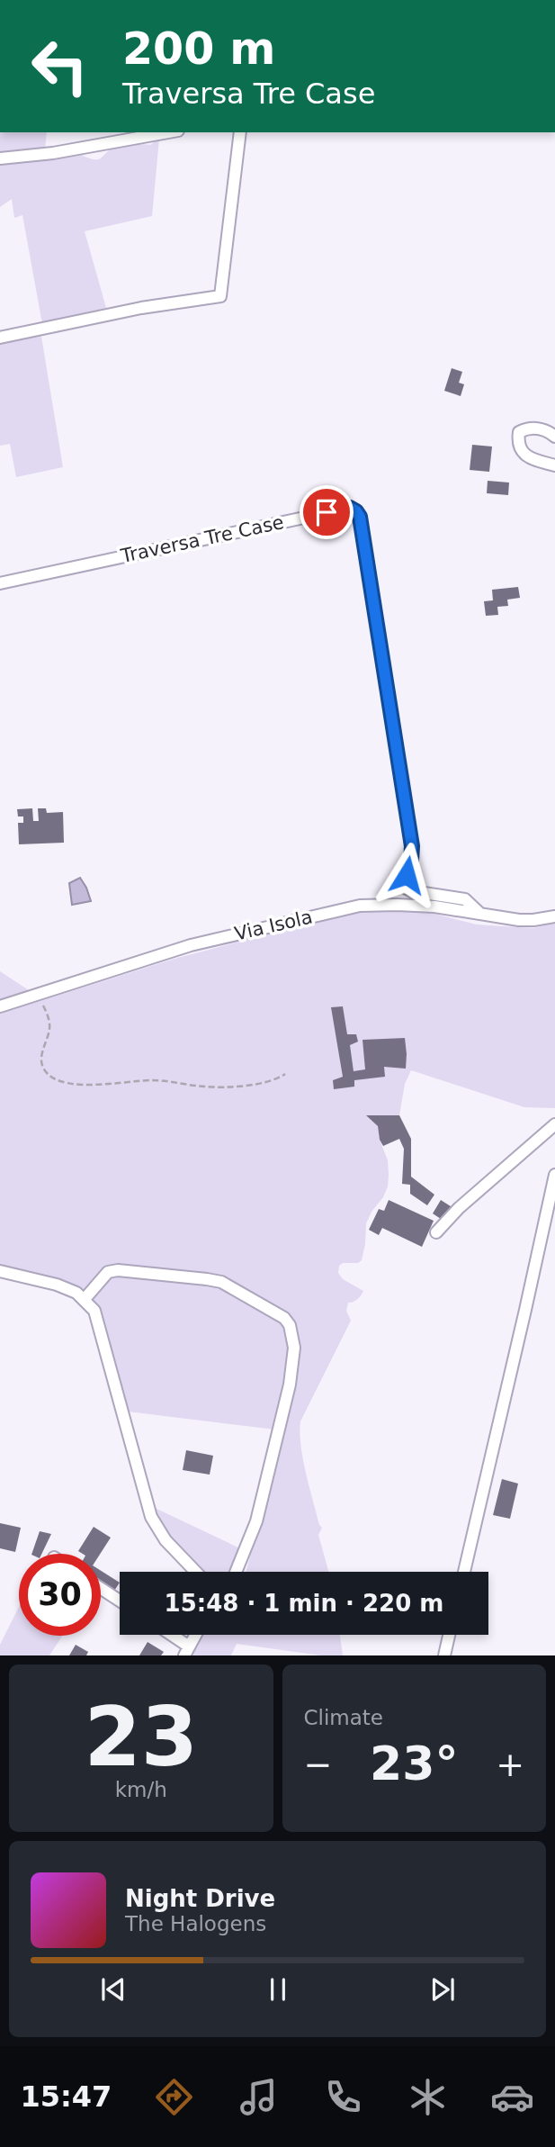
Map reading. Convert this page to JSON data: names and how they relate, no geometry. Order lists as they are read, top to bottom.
{
  "streets": {
    "street": ["Traversa Tre Case", "Via Isola"]
  },
  "crossings": [
    ["Traversa Tre Case", "Via Isola"]
  ],
  "page": {
    "turn": ["200 m", "Traversa Tre Case"],
    "limit": "30",
    "trip": "15:48 · 1 min · 220 m",
    "tile": [
      ["23", "km/h"],
      "Climate"
    ],
    "heat": ["−", "23°", "+"],
    "song": ["Night Drive", "The Halogens"],
    "tabs": "15:47"
  }
}
